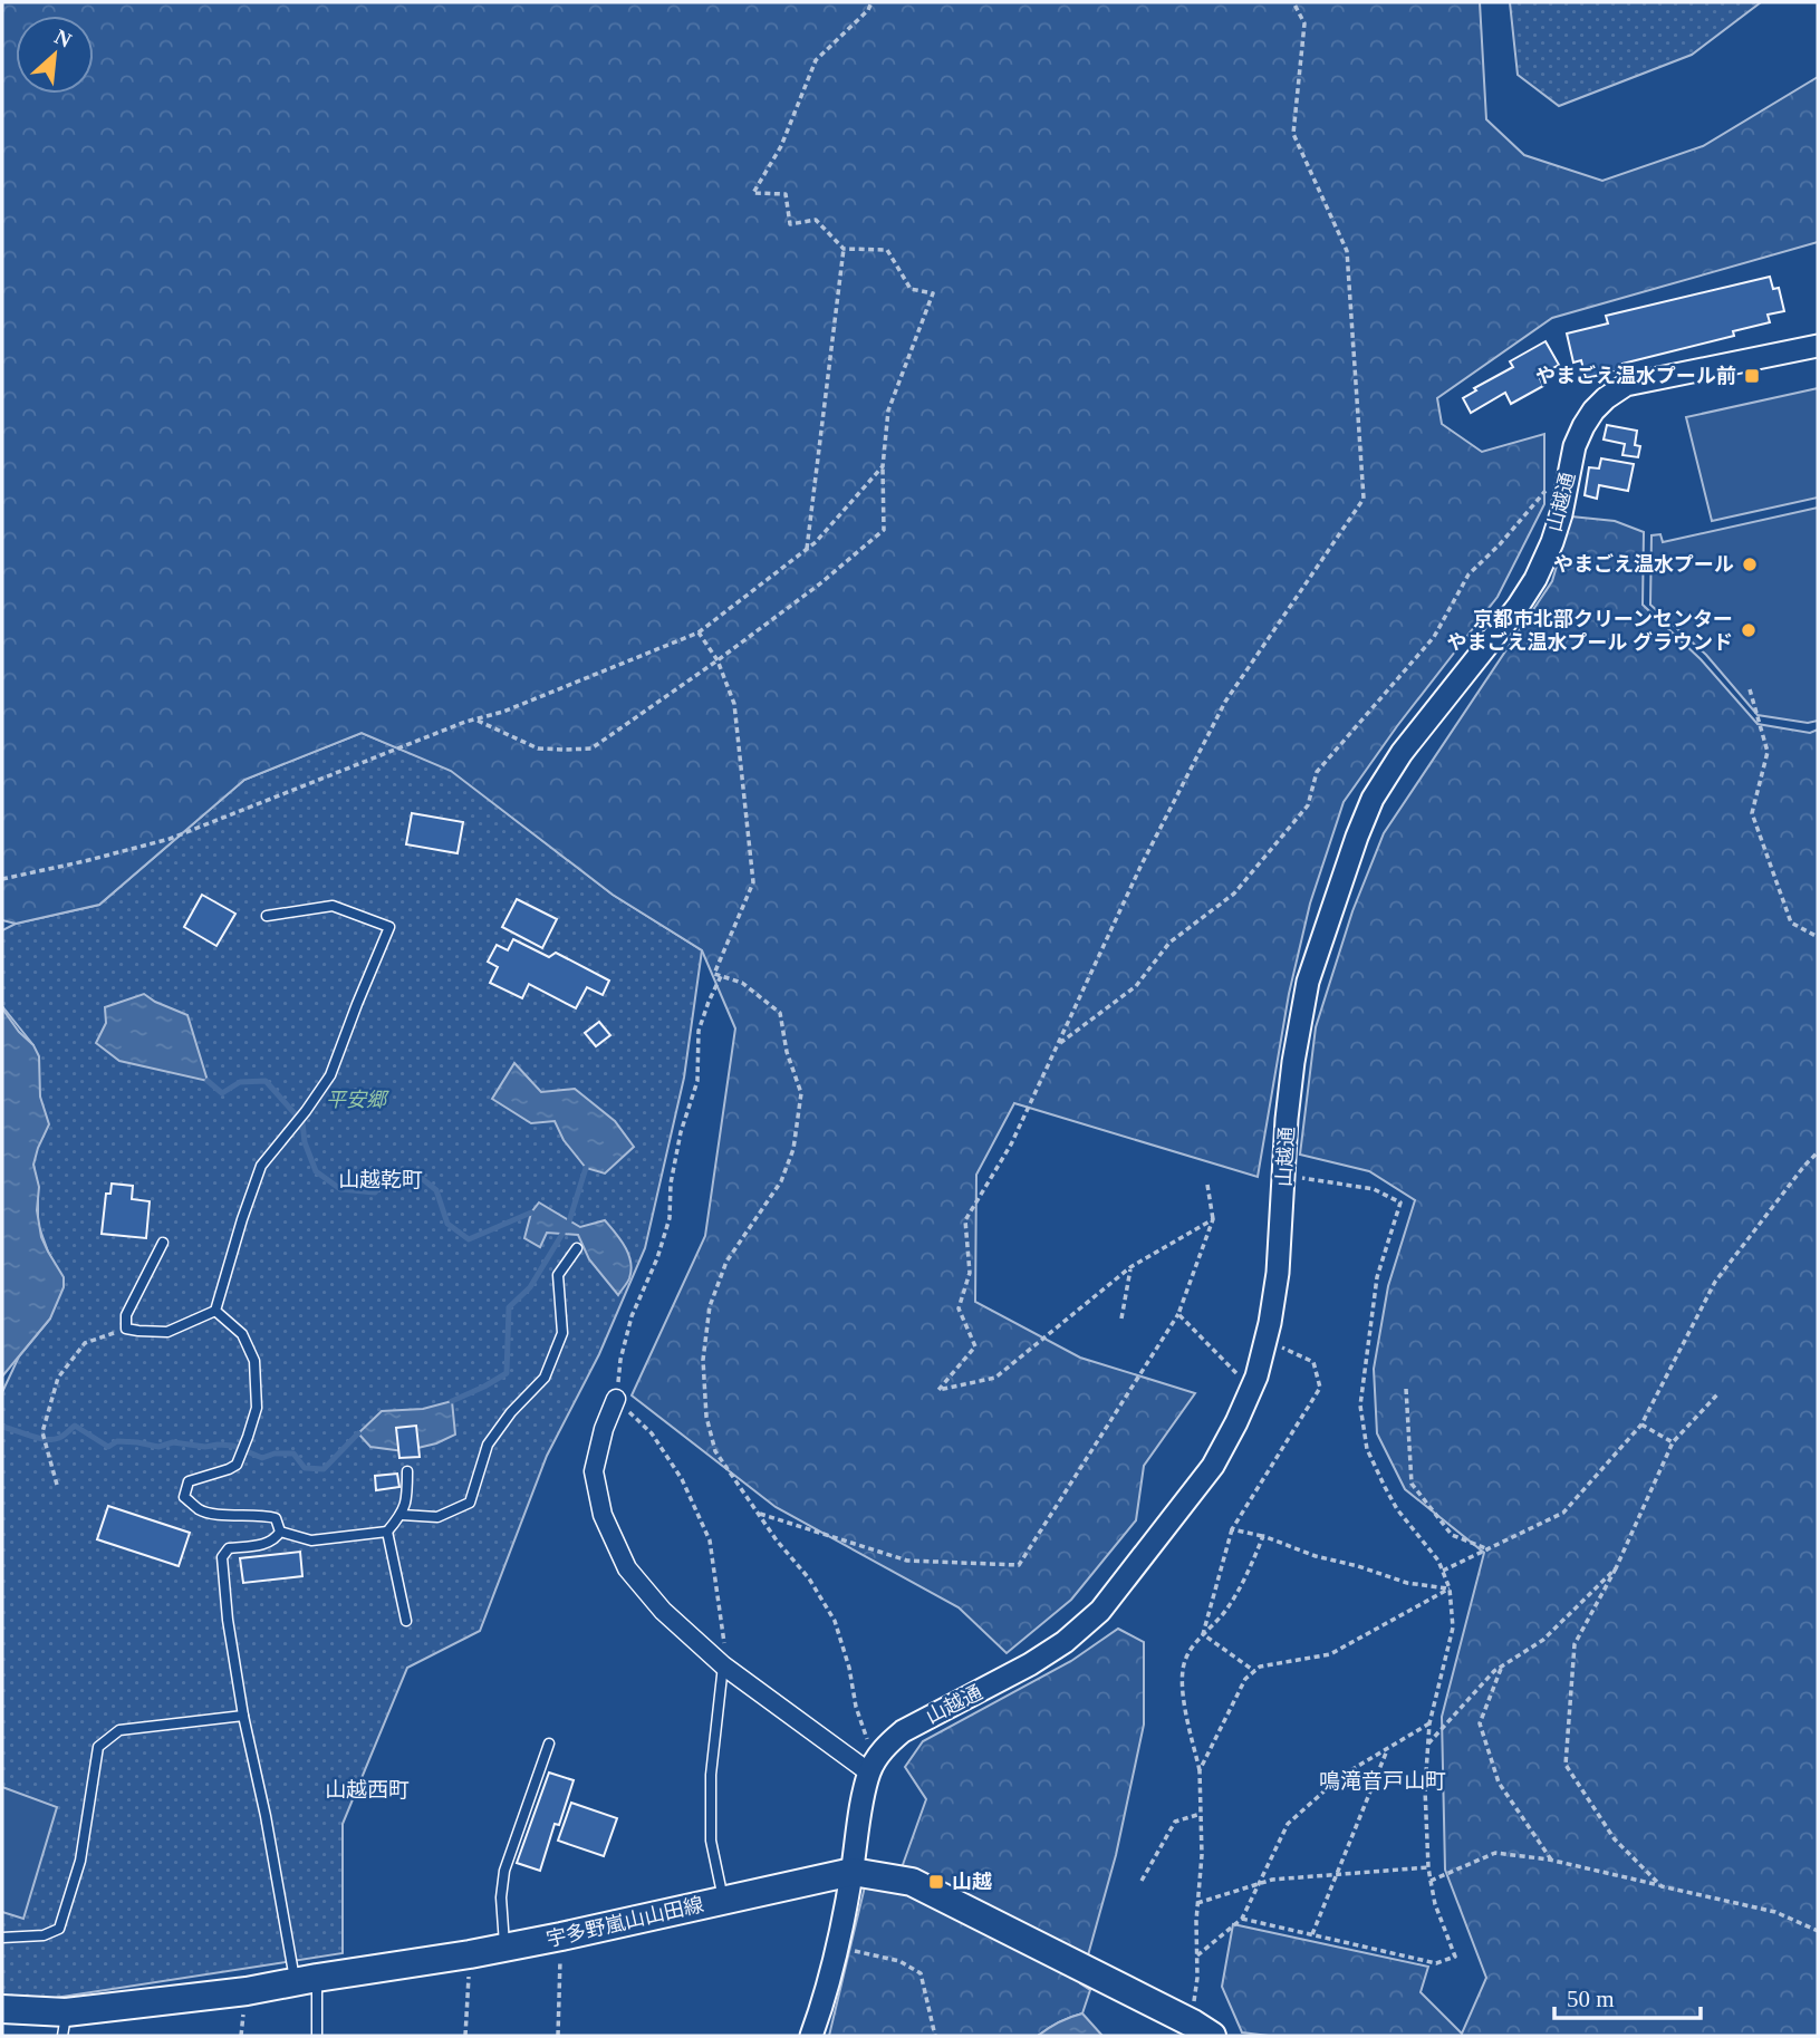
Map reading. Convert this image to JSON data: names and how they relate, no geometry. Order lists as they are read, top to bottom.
{
  "streets": {
    "main road": ["宇多野嵐山山田線"],
    "street": ["山越通"]
  },
  "districts": ["山越乾町", "鳴滝音戸山町", "山越西町"],
  "parks": ["平安郷"],
  "places": {
    "transit": ["やまごえ温水プール前", "山越"],
    "other": ["やまごえ温水プール", "京都市北部クリーンセンター やまごえ温水プール グラウンド"]
  },
  "scale_bar": "50 m",
  "north": "top right"
}
